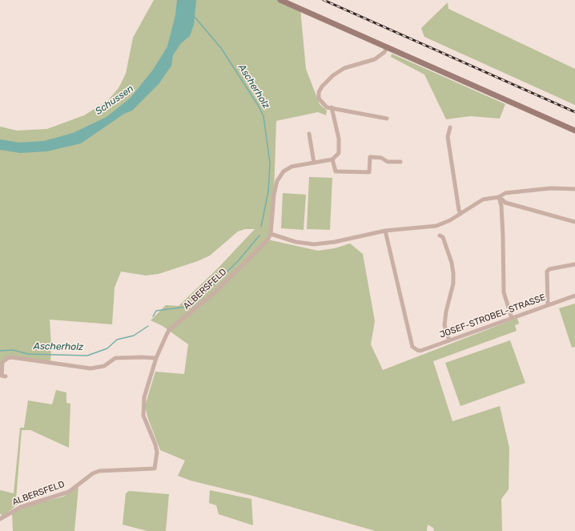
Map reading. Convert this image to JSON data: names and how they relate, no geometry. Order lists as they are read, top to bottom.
{
  "streets": {
    "street": ["ALBERSFELD", "JOSEF-STROBEL-STRASSE"]
  },
  "water": ["Ascherholz", "Schussen"]
}
